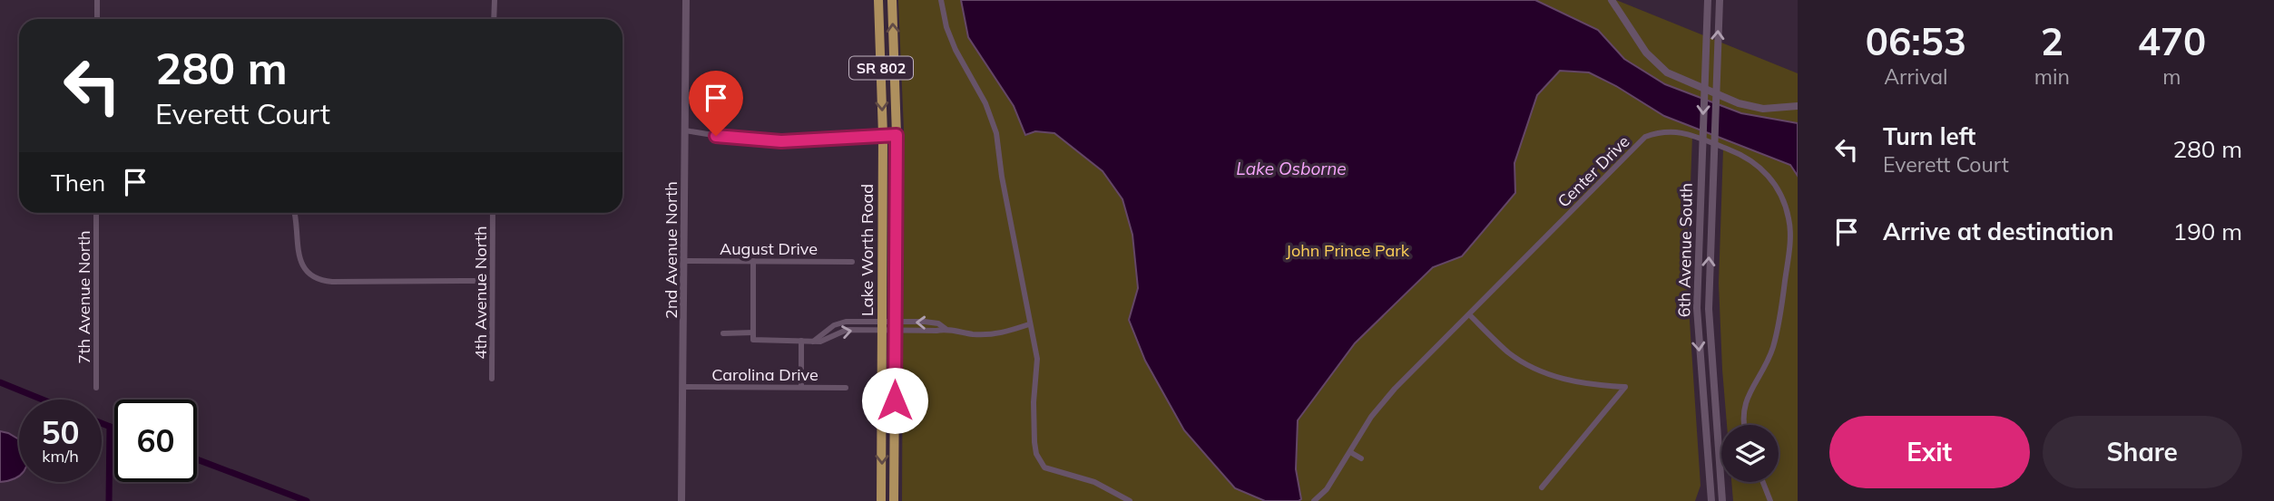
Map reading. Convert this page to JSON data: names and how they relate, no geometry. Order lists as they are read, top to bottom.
{
  "streets": {
    "main road": ["SR 802", "Lake Worth Road"],
    "street": [
      "Center Drive",
      "August Drive",
      "2nd Avenue North",
      "6th Avenue South",
      "4th Avenue North",
      "7th Avenue North",
      "Carolina Drive"
    ]
  },
  "crossings": [
    ["August Drive", "2nd Avenue North"],
    ["2nd Avenue North", "Carolina Drive"]
  ],
  "water": ["Lake Osborne"],
  "parks": ["John Prince Park"],
  "page": {
    "eta": [
      "06:53",
      "Arrival",
      "2",
      "min",
      "470",
      "m"
    ],
    "turn": ["280 m", "Everett Court"],
    "list": [
      {
        "name": "Turn left",
        "note": "Everett Court",
        "value": "280 m"
      },
      {
        "name": "Arrive at destination",
        "value": "190 m"
      }
    ],
    "then": "Then",
    "speed": "50 km/h",
    "limit": "60",
    "buttons": ["Exit", "Share"]
  }
}
